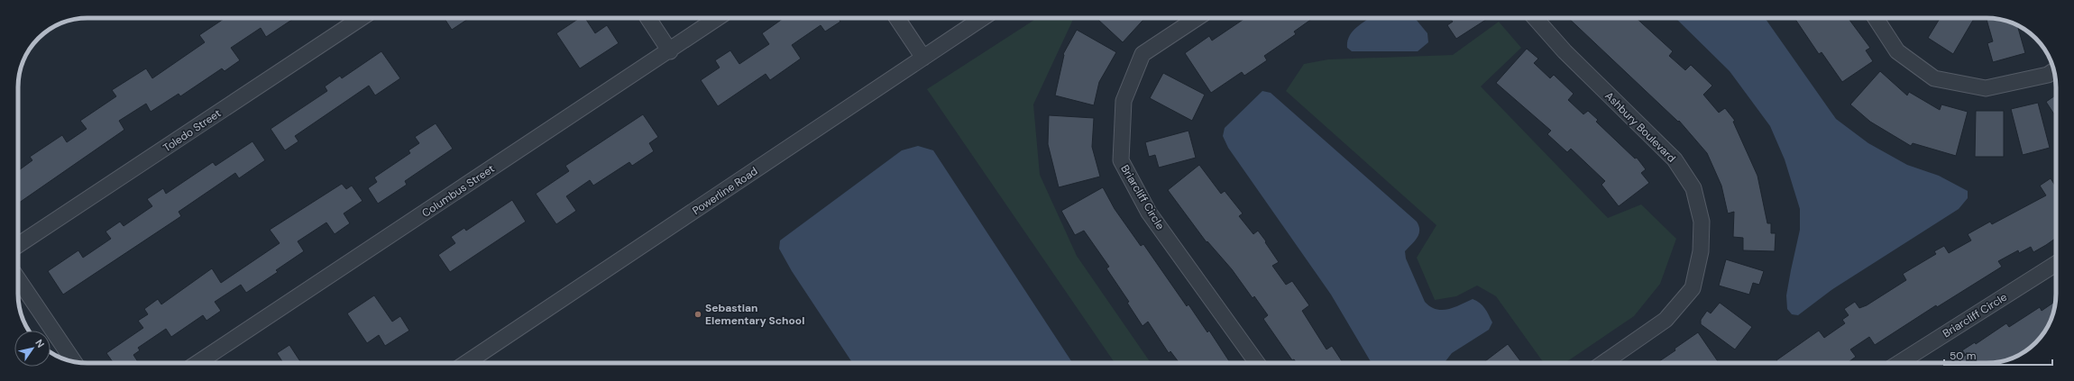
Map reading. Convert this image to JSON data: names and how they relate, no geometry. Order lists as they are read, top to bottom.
{
  "streets": {
    "street": [
      "Ashbury Boulevard",
      "Toledo Street",
      "Columbus Street",
      "Powerline Road",
      "Briarcliff Circle"
    ]
  },
  "places": ["Sebastian Elementary School"],
  "scale_bar": "50 m",
  "north": "top right"
}
